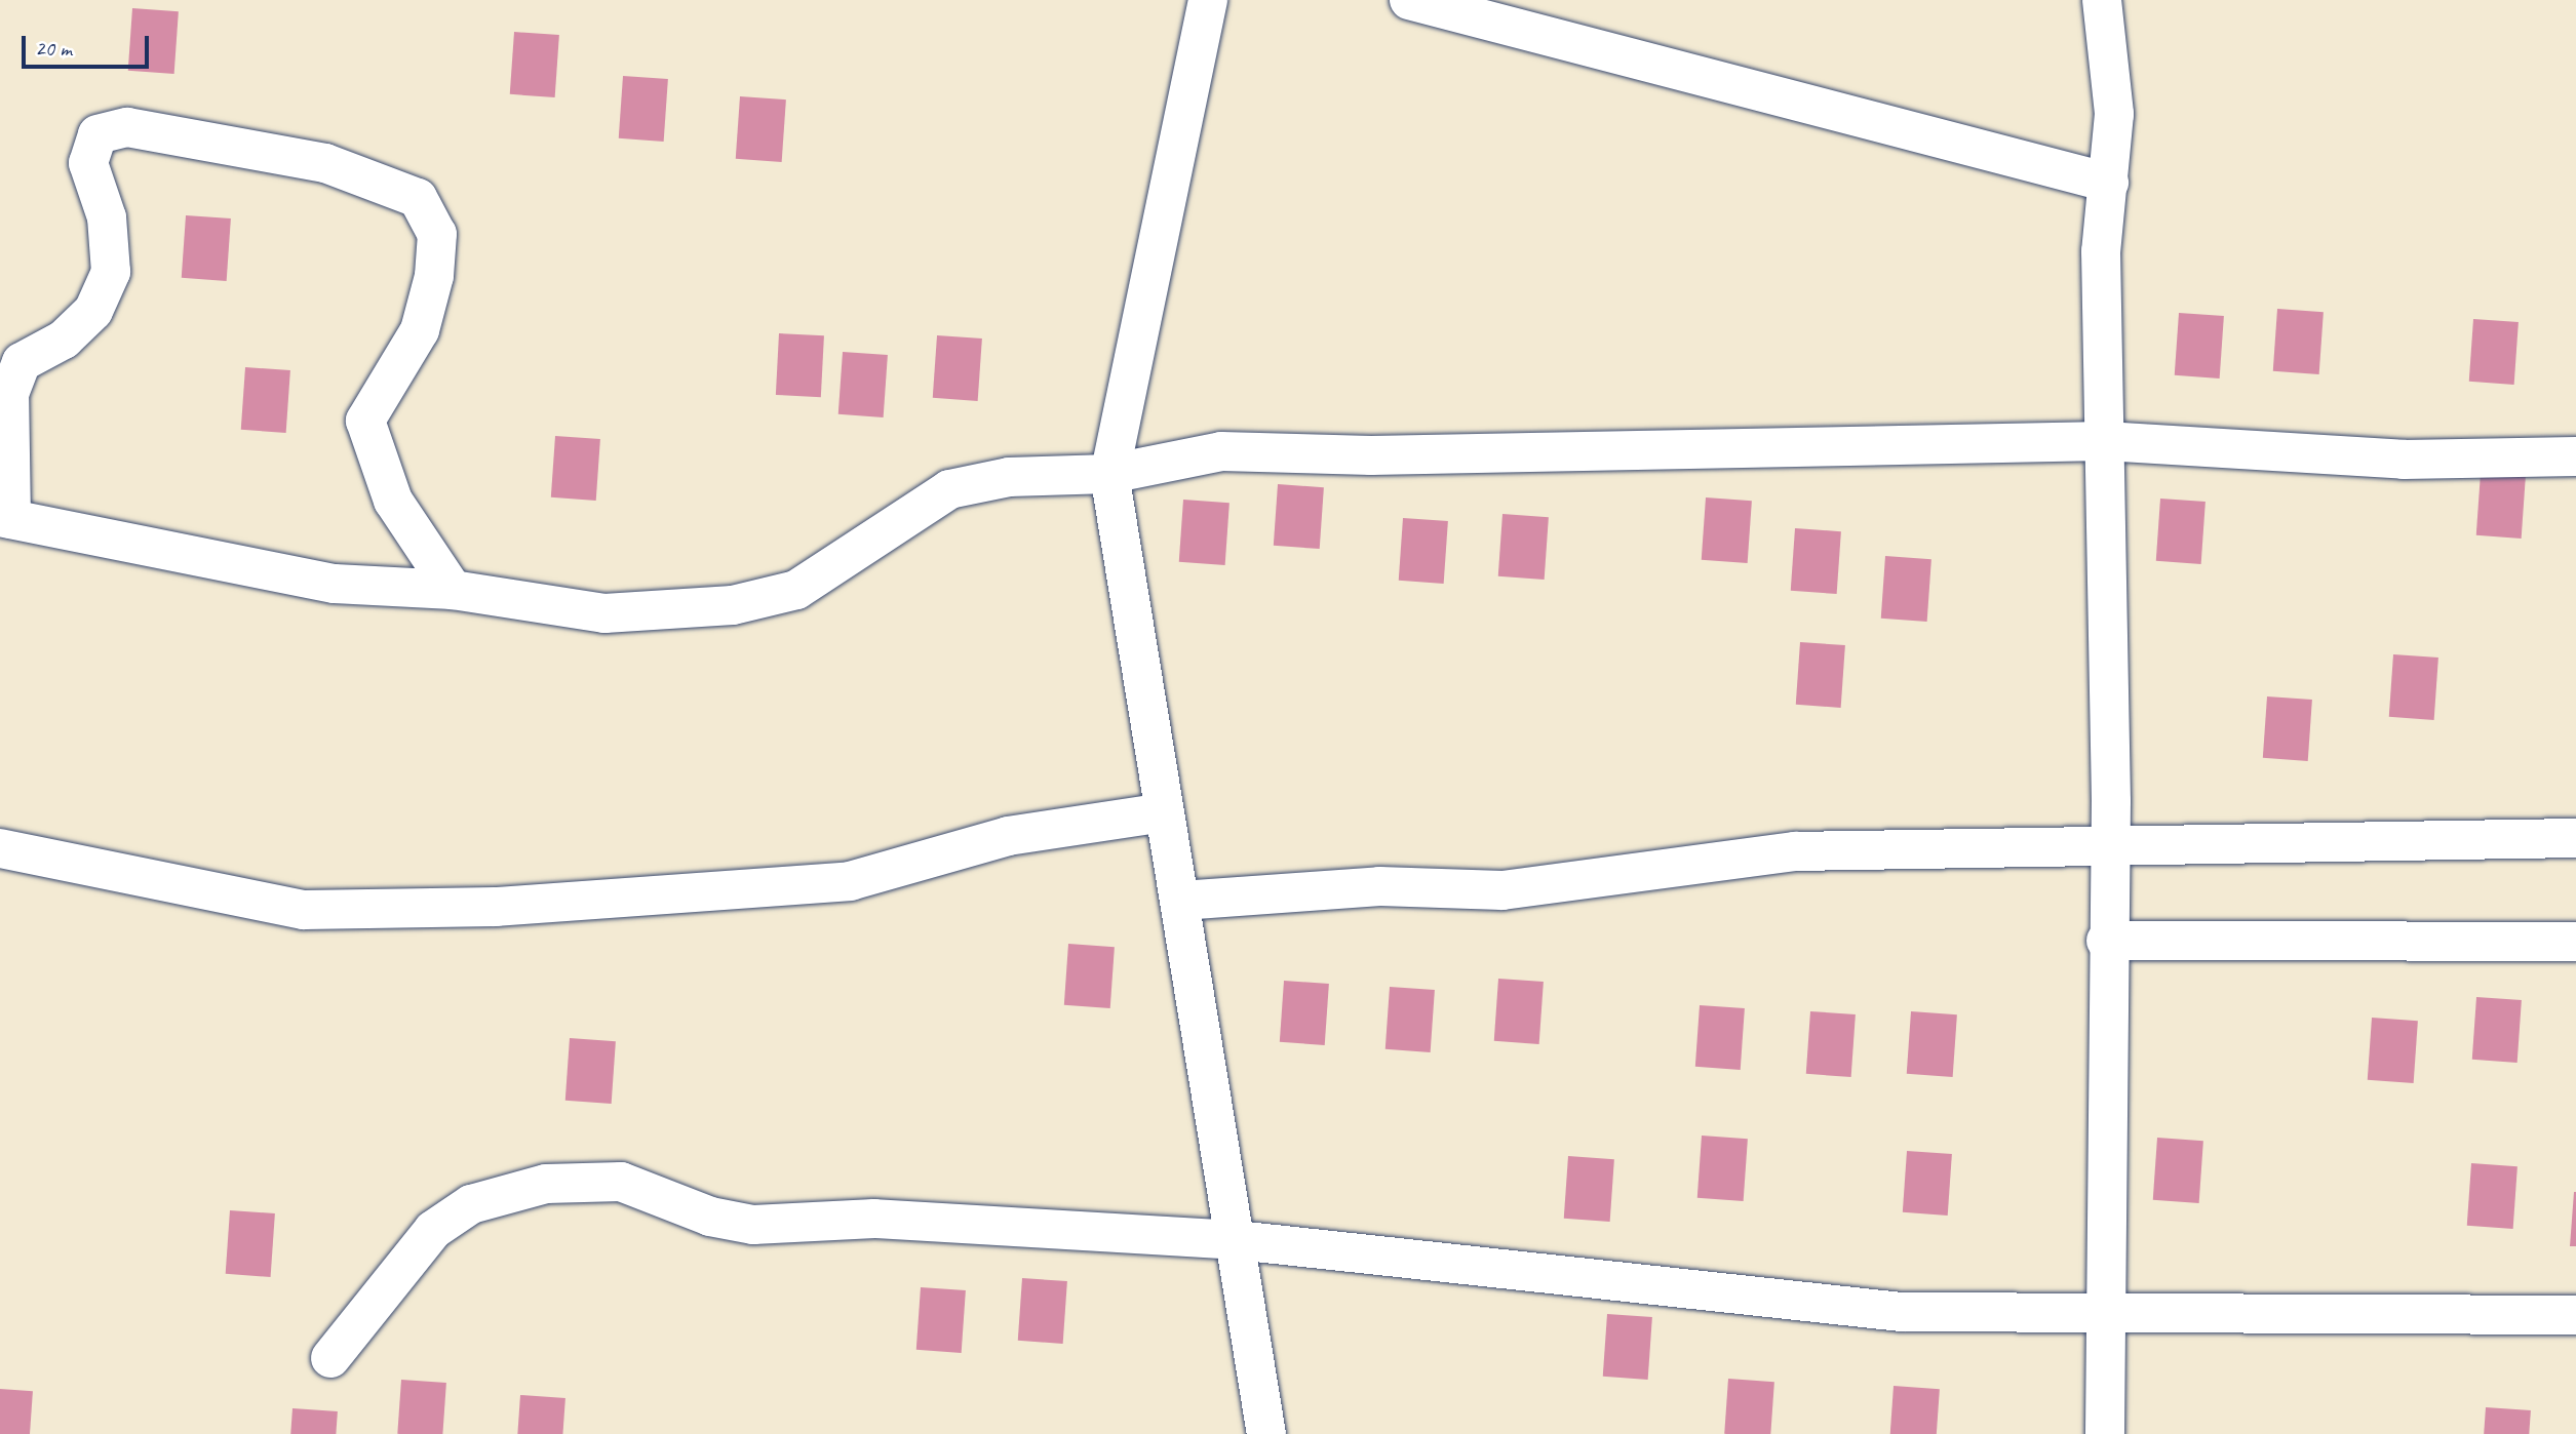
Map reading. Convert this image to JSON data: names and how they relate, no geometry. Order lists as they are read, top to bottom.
{
  "scale_bar": "20 m"
}
